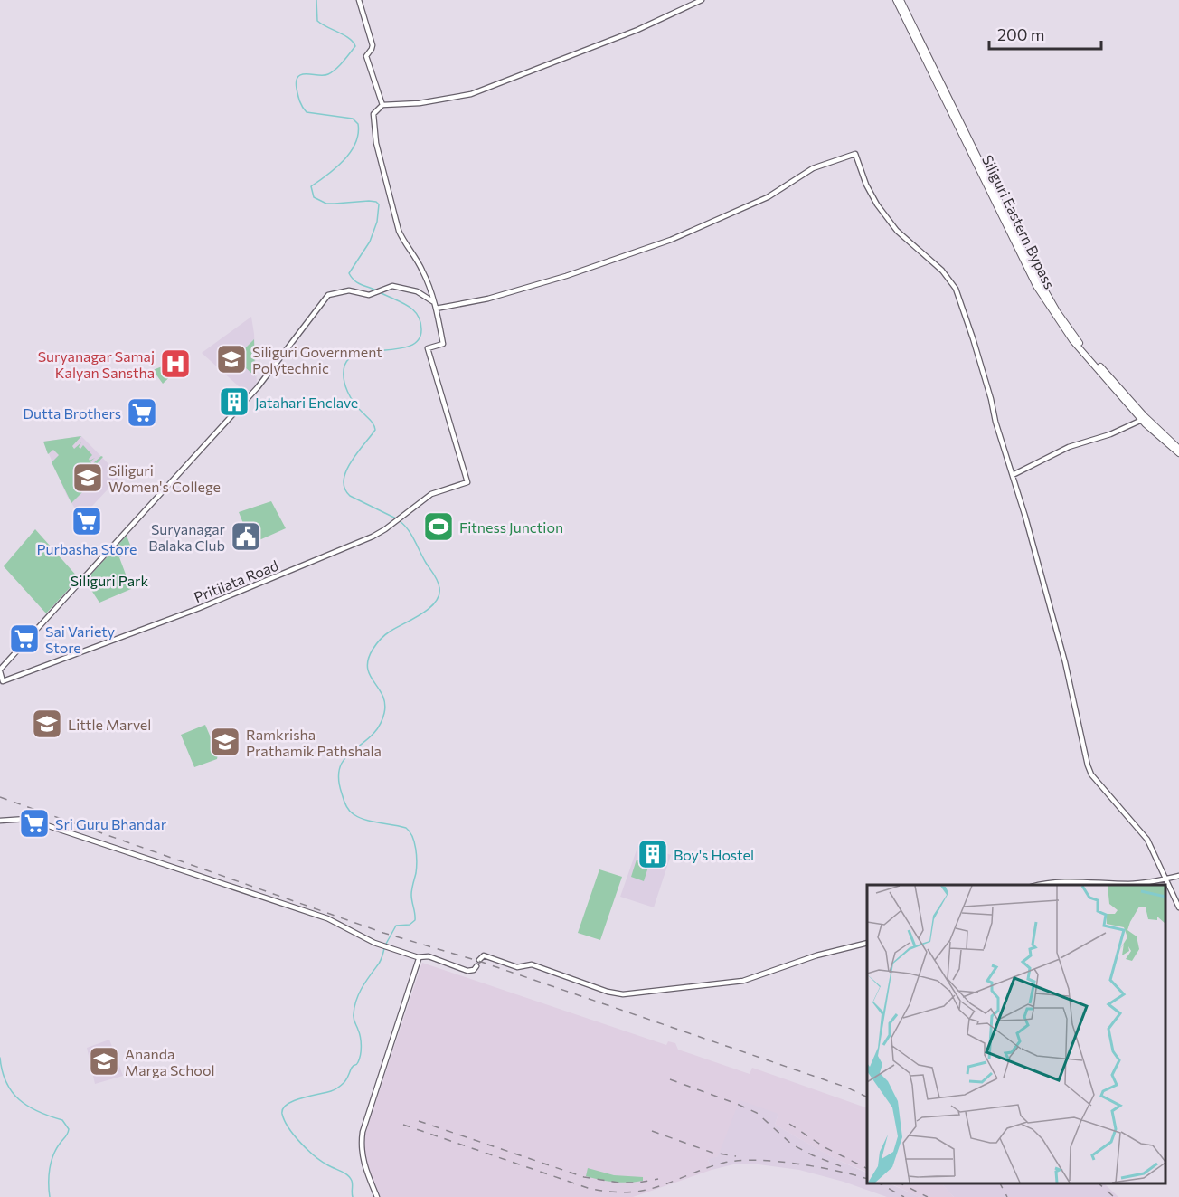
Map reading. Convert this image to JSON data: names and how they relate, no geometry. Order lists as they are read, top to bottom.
{
  "streets": {
    "main road": ["Siliguri Eastern Bypass"],
    "street": ["Pritilata Road"]
  },
  "parks": ["Siliguri Park"],
  "places": {
    "school or university": [
      "Siliguri Government Polytechnic",
      "Siliguri Women's College",
      "Little Marvel",
      "Ramkrisha Prathamik Pathshala",
      "Ananda Marga School"
    ],
    "hospital": ["Suryanagar Samaj Kalyan Sanstha"],
    "building": ["Jatahari Enclave", "Boy's Hostel"],
    "supermarket": [
      "Dutta Brothers",
      "Purbasha Store",
      "Sai Variety Store",
      "Sri Guru Bhandar"
    ],
    "sports": ["Fitness Junction"],
    "public building": ["Suryanagar Balaka Club"]
  },
  "scale_bar": "200 m"
}
